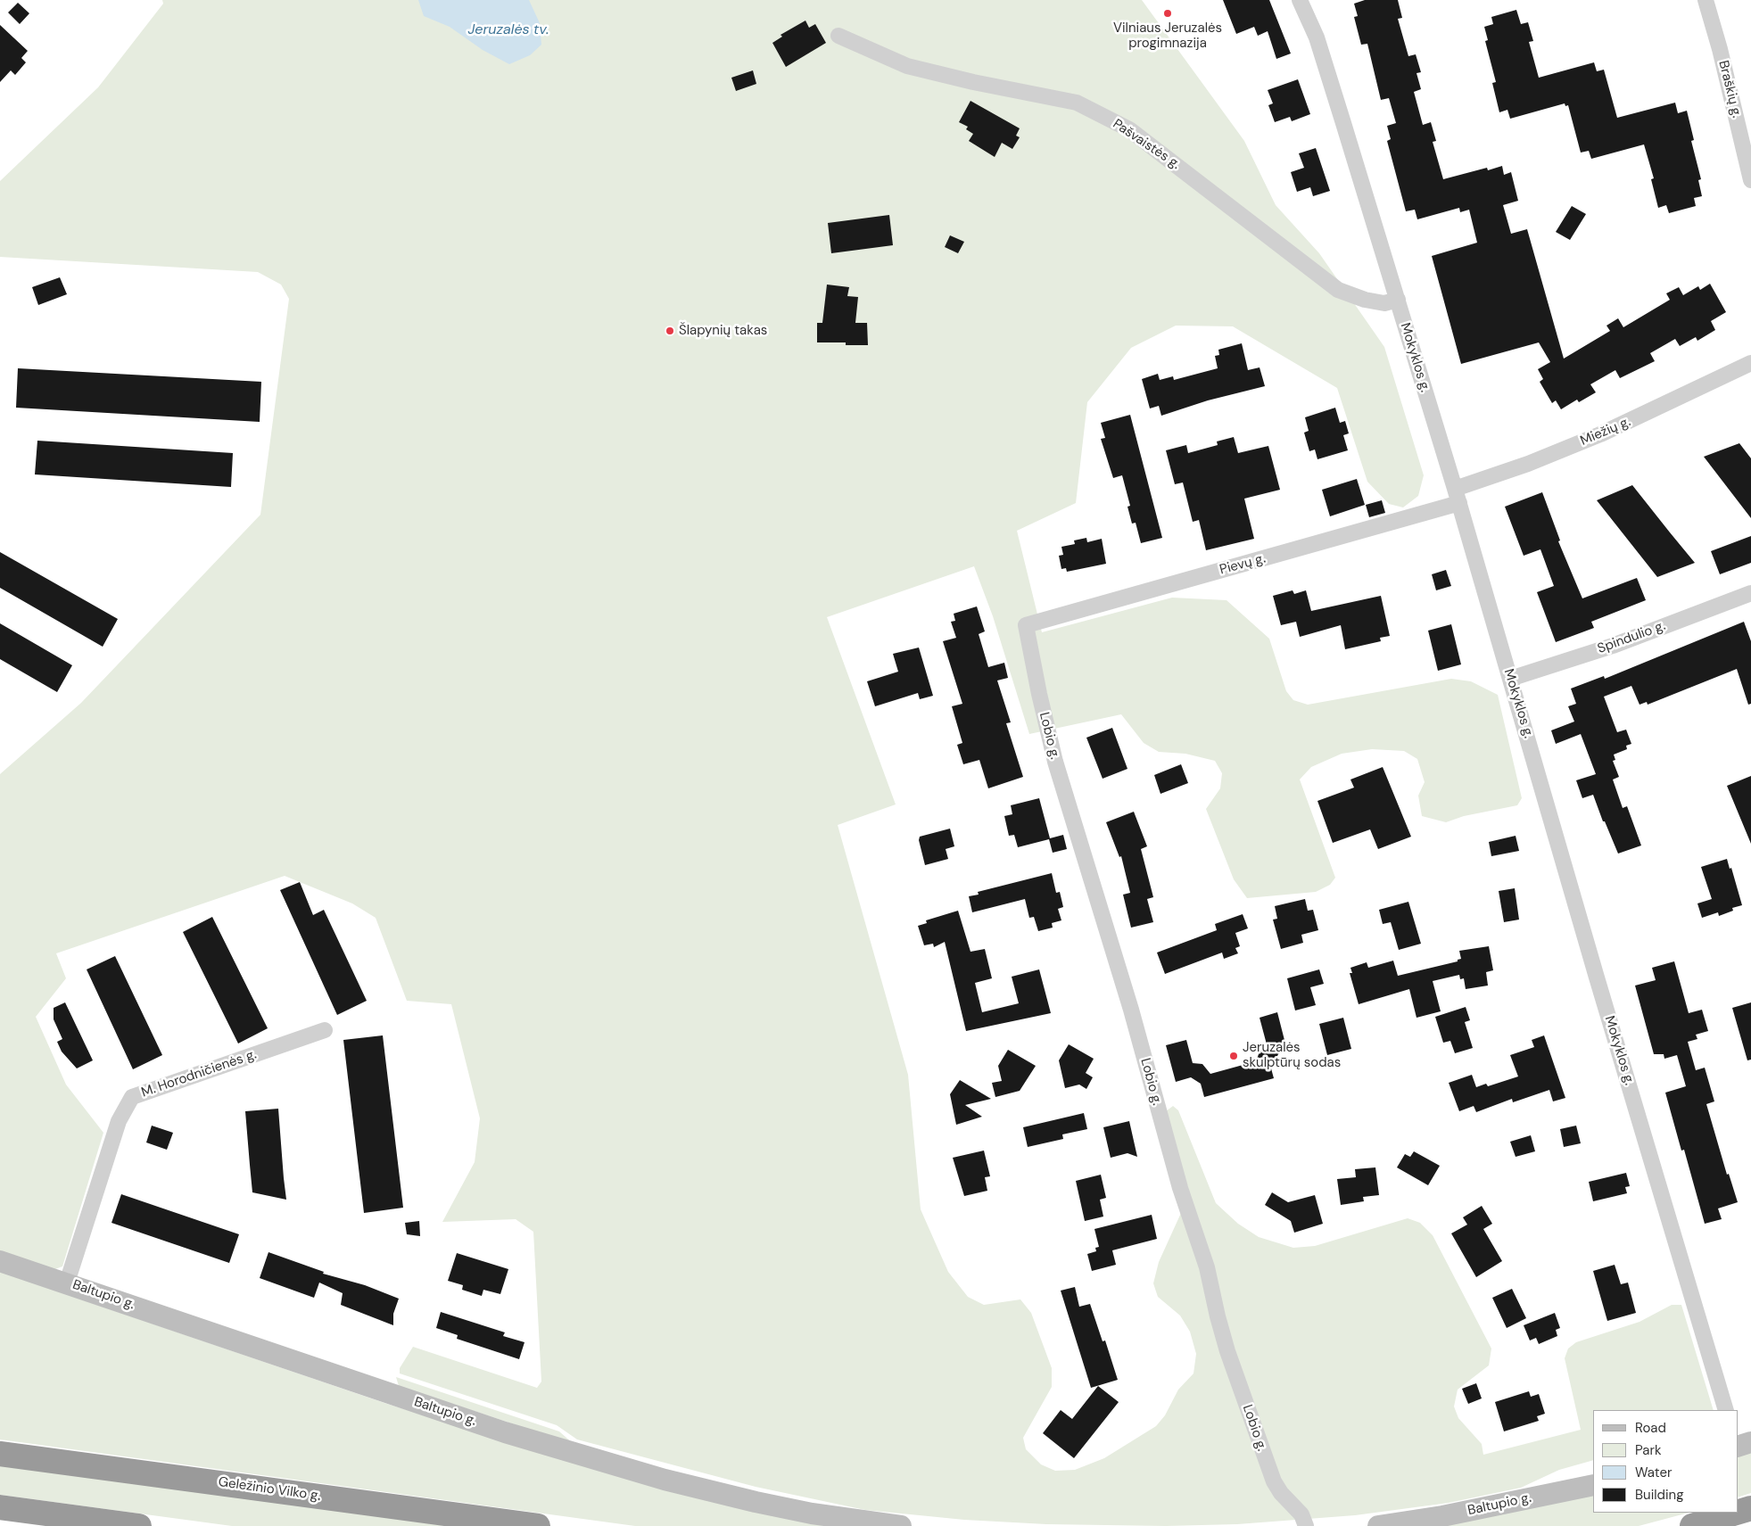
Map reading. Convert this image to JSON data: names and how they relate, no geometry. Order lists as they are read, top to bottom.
{
  "streets": {
    "highway": ["Geležinio Vilko g."],
    "street": [
      "Braškių g.",
      "Pašvaistės g.",
      "Mokyklos g.",
      "Miežių g.",
      "Pievų g.",
      "Spindulio g.",
      "Lobio g.",
      "M. Horodničienės g.",
      "Baltupio g."
    ]
  },
  "crossings": [
    ["Pašvaistės g.", "Mokyklos g."],
    ["Mokyklos g.", "Miežių g."],
    ["Mokyklos g.", "Pievų g."],
    ["Mokyklos g.", "Spindulio g."],
    ["Miežių g.", "Pievų g."],
    ["Pievų g.", "Lobio g."],
    ["M. Horodničienės g.", "Baltupio g."]
  ],
  "water": ["Jeruzalės tv."],
  "places": ["Vilniaus Jeruzalės progimnazija", "Šlapynių takas", "Jeruzalės skulptūrų sodas"],
  "legend": [
    "Road",
    "Park",
    "Water",
    "Building"
  ]
}
